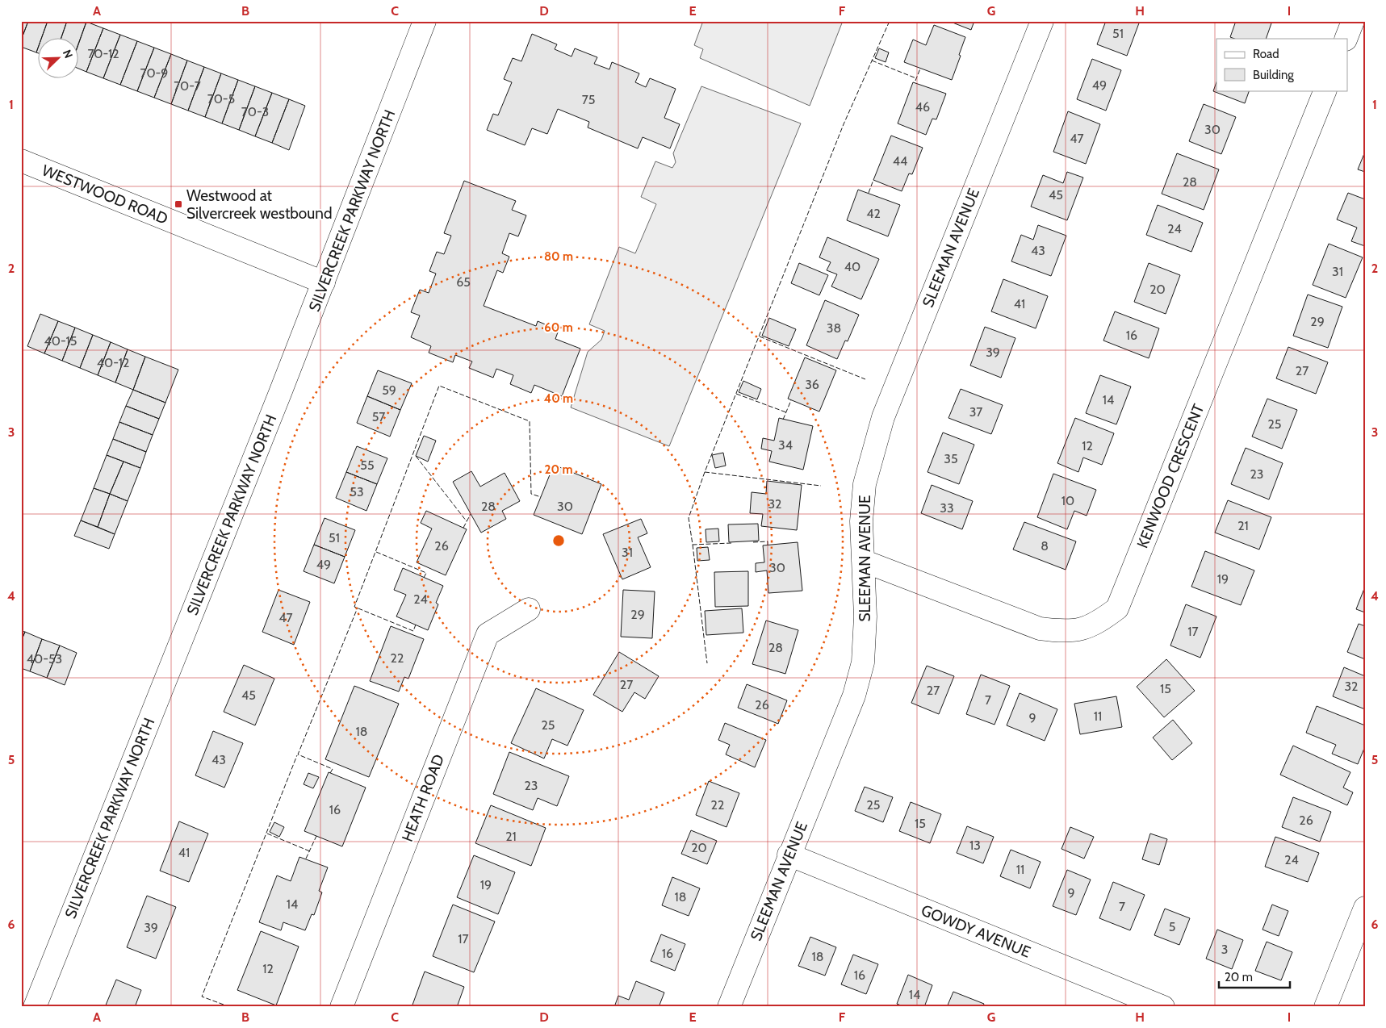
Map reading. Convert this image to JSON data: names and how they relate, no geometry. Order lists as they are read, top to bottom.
{
  "streets": {
    "street": [
      "WESTWOOD ROAD",
      "SILVERCREEK PARKWAY NORTH",
      "SLEEMAN AVENUE",
      "KENWOOD CRESCENT",
      "HEATH ROAD",
      "GOWDY AVENUE"
    ]
  },
  "crossings": [
    ["WESTWOOD ROAD", "SILVERCREEK PARKWAY NORTH"],
    ["SLEEMAN AVENUE", "KENWOOD CRESCENT"],
    ["SLEEMAN AVENUE", "GOWDY AVENUE"]
  ],
  "places": {
    "transit": ["Westwood at Silvercreek westbound"]
  },
  "house_numbers": [
    "51",
    "70-12",
    "70-9",
    "49",
    "70-7",
    "70-5",
    "75",
    "46",
    "70-3",
    "30",
    "47",
    "44",
    "28",
    "45",
    "42",
    "24",
    "43",
    "40",
    "31",
    "65",
    "20",
    "41",
    "29",
    "38",
    "16",
    "40-15",
    "39",
    "40-12",
    "27",
    "36",
    "59",
    "14",
    "37",
    "57",
    "25",
    "34",
    "12",
    "35",
    "55",
    "23",
    "53",
    "10",
    "32",
    "28",
    "30",
    "33",
    "21",
    "51",
    "26",
    "8",
    "31",
    "49",
    "30",
    "19",
    "24",
    "29",
    "47",
    "17",
    "28",
    "22",
    "40-53",
    "27",
    "32",
    "15",
    "27",
    "45",
    "7",
    "26",
    "11",
    "9",
    "25",
    "18",
    "43",
    "23",
    "22",
    "25",
    "16",
    "26",
    "15",
    "21",
    "13",
    "20",
    "41",
    "24",
    "11",
    "19",
    "9",
    "18",
    "14",
    "7",
    "5",
    "39",
    "17",
    "3",
    "16",
    "18",
    "12",
    "16",
    "14"
  ],
  "legend": ["Road", "Building"],
  "scale_bar": "20 m",
  "north": "top right",
  "grid": {
    "columns": [
      "A",
      "B",
      "C",
      "D",
      "E",
      "F",
      "G",
      "H",
      "I"
    ],
    "rows": [
      "1",
      "2",
      "3",
      "4",
      "5",
      "6"
    ]
  },
  "rings": [
    "80 m",
    "60 m",
    "40 m",
    "20 m"
  ]
}
